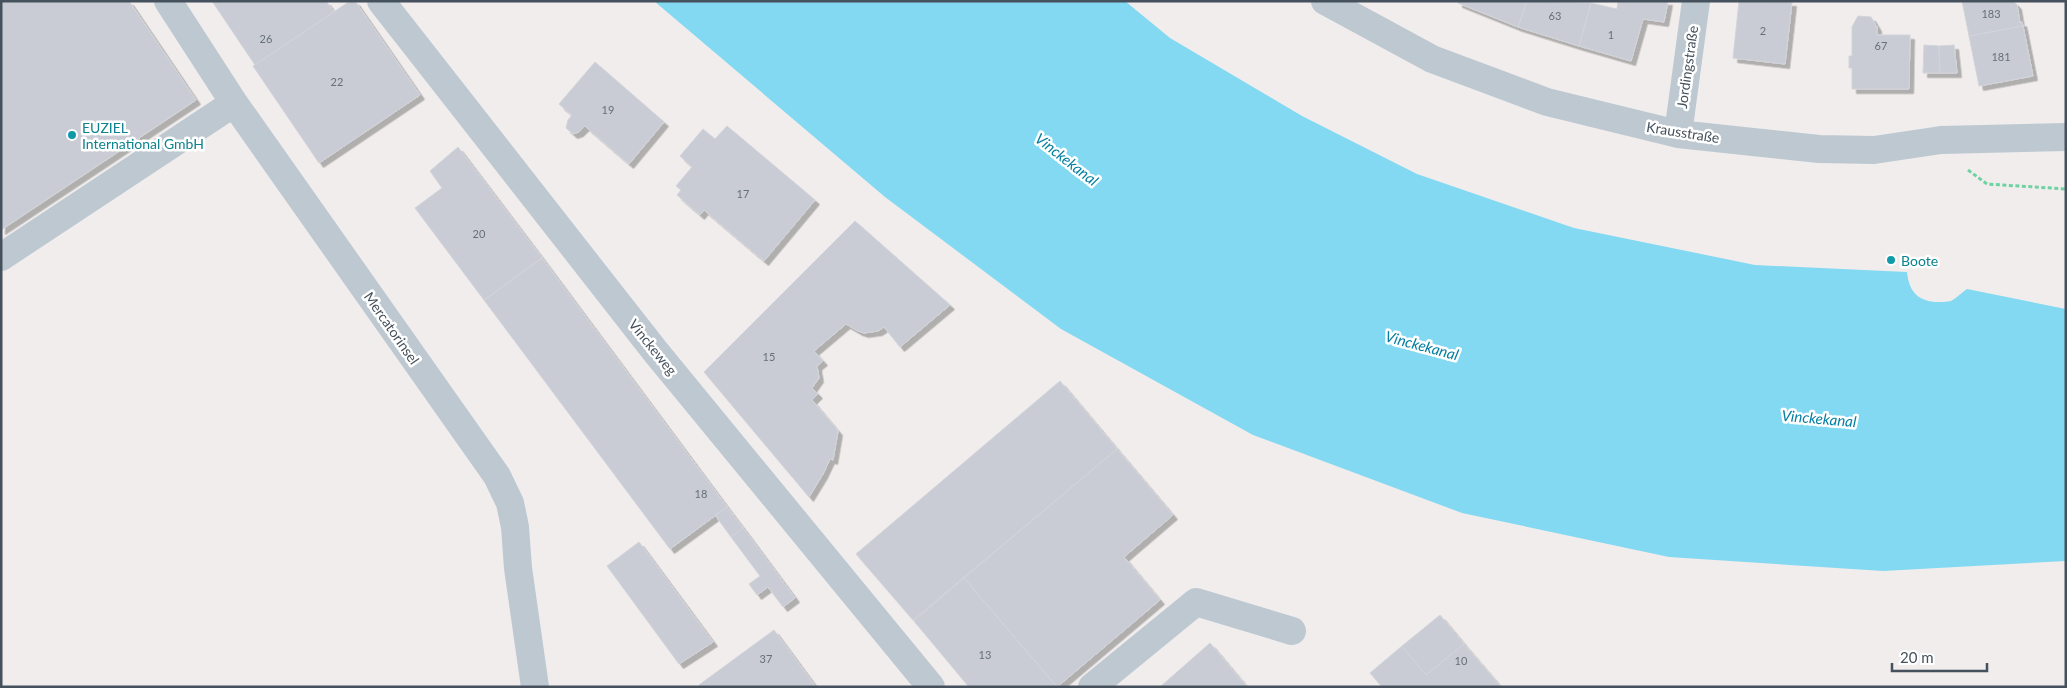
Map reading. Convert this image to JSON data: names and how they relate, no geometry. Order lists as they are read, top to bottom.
{
  "streets": {
    "street": [
      "Jordingstraße",
      "Krausstraße",
      "Mercatorinsel",
      "Vinckeweg"
    ]
  },
  "crossings": [
    ["Jordingstraße", "Krausstraße"]
  ],
  "water": ["Vinckekanal"],
  "places": ["EUZIEL International GmbH", "Boote"],
  "house_numbers": [
    "183",
    "63",
    "2",
    "1",
    "26",
    "67",
    "181",
    "22",
    "19",
    "17",
    "20",
    "15",
    "18",
    "13",
    "37",
    "10"
  ],
  "scale_bar": "20 m"
}
